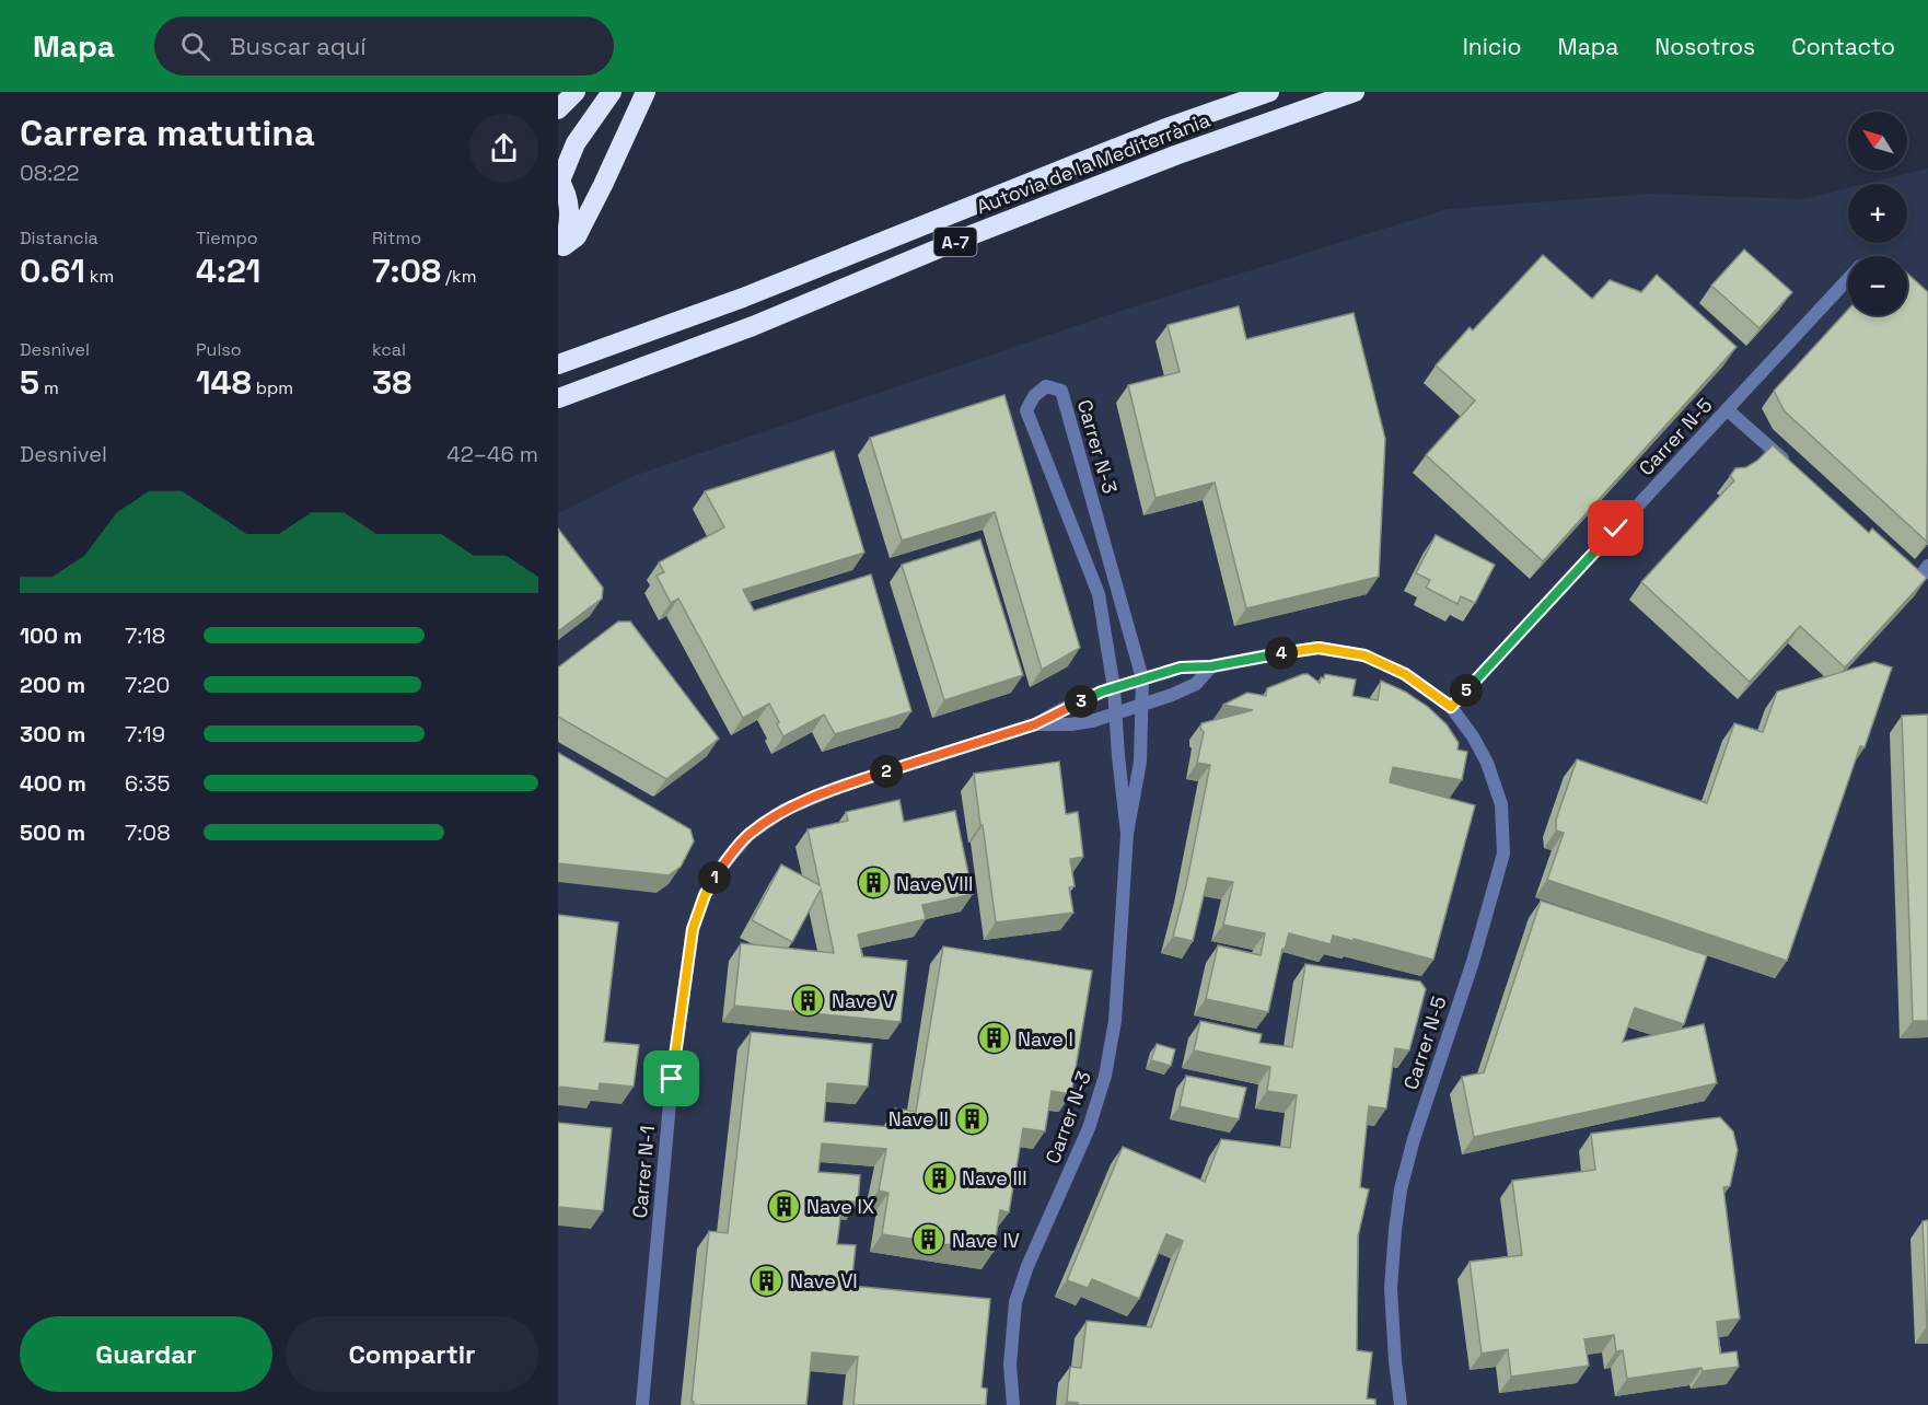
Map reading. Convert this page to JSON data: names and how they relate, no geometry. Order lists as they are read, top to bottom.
{
  "streets": {
    "highway": ["Autovia de la Mediterrània", "A-7"],
    "street": ["Carrer N-5", "Carrer N-3", "Carrer N-1"]
  },
  "crossings": [
    ["Carrer N-5", "Carrer N-1"],
    ["Carrer N-3", "Carrer N-1"]
  ],
  "places": {
    "building": [
      "Nave VIII",
      "Nave V",
      "Nave I",
      "Nave II",
      "Nave III",
      "Nave IX",
      "Nave IV",
      "Nave VI"
    ]
  },
  "north": "top left",
  "page": {
    "header": "Mapa",
    "search": "Buscar aquí",
    "nav": [
      "Inicio",
      "Mapa",
      "Nosotros",
      "Contacto"
    ],
    "heading": ["Carrera matutina", "08:22"],
    "map_buttons": ["+", "−"],
    "stats": [
      ["Distancia", "0.61 km"],
      ["Tiempo", "4:21"],
      ["Ritmo", "7:08 /km"],
      ["Desnivel", "5 m"],
      ["Pulso", "148 bpm"],
      ["kcal", "38"]
    ],
    "chart": ["Desnivel", "42–46 m"],
    "list": [
      {
        "name": "100 m",
        "note": "7:18"
      },
      {
        "name": "200 m",
        "note": "7:20"
      },
      {
        "name": "300 m",
        "note": "7:19"
      },
      {
        "name": "400 m",
        "note": "6:35"
      },
      {
        "name": "500 m",
        "note": "7:08"
      }
    ],
    "pins": [
      "4",
      "5",
      "3",
      "2",
      "1"
    ],
    "buttons": ["Guardar", "Compartir"]
  }
}
